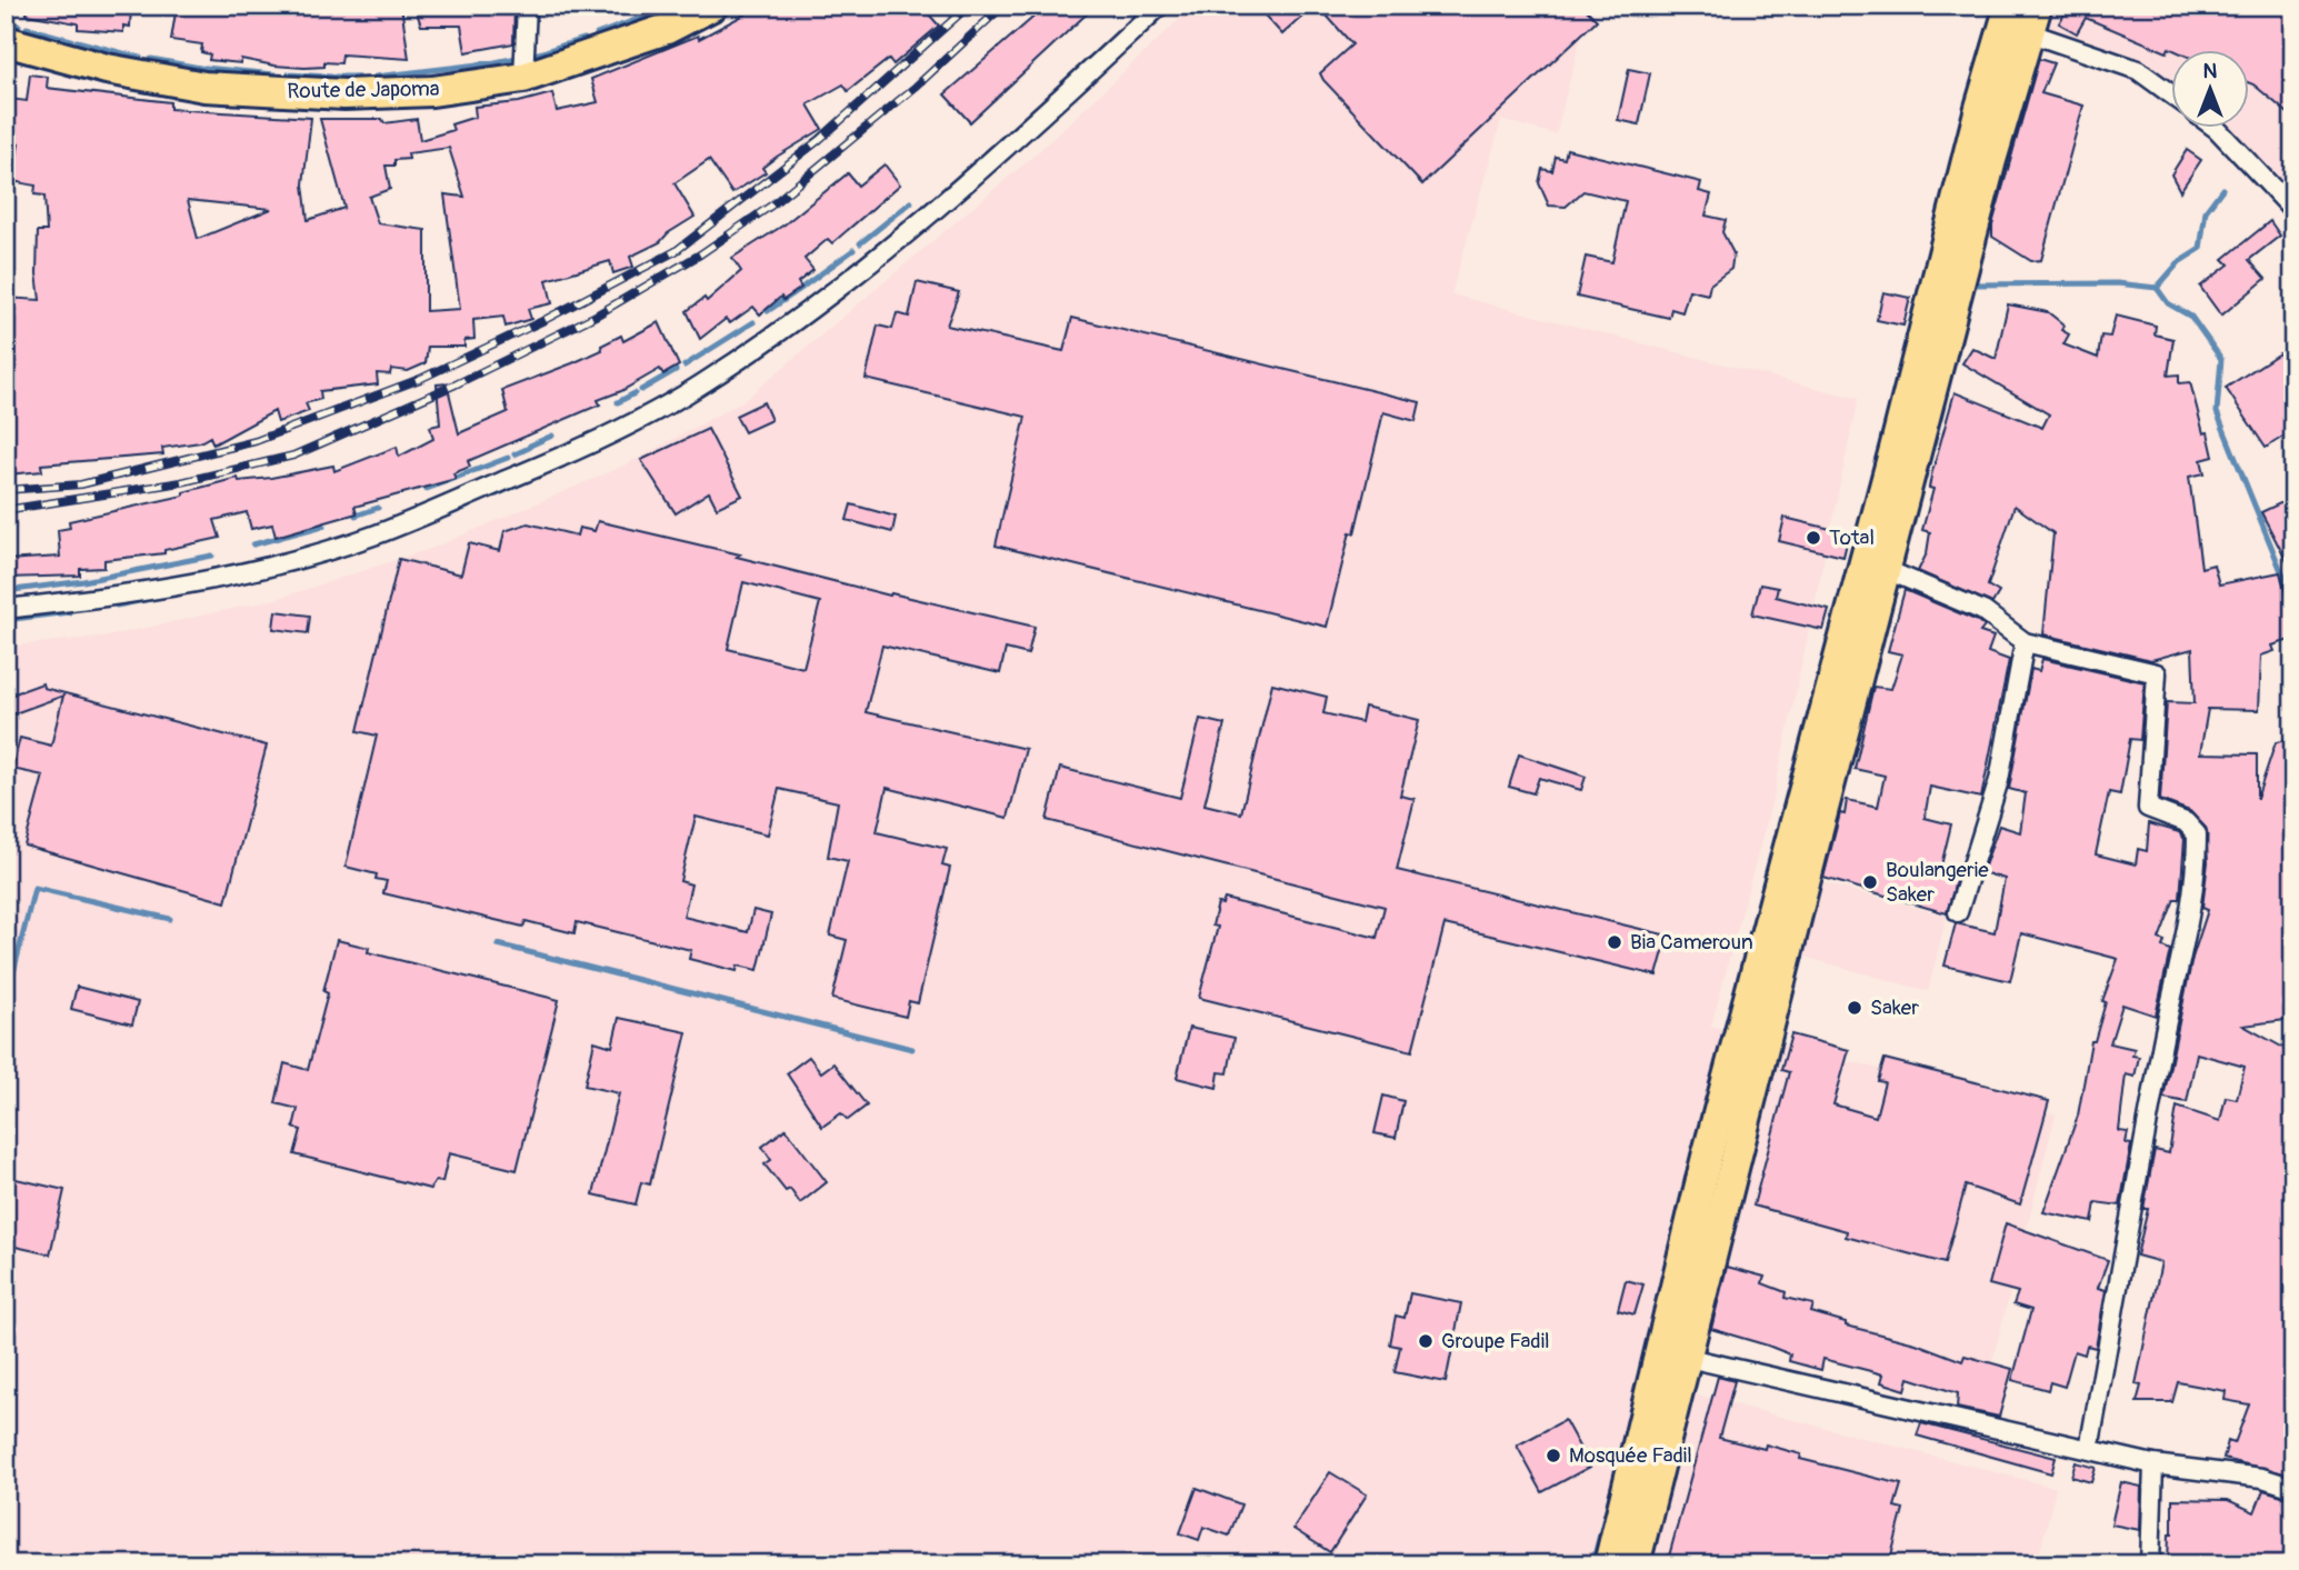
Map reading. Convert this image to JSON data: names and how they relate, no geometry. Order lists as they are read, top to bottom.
{
  "streets": {
    "main road": ["Route de Japoma"]
  },
  "places": [
    "Total",
    "Boulangerie Saker",
    "Bia Cameroun",
    "Saker",
    "Groupe Fadil",
    "Mosquée Fadil"
  ],
  "north": "top"
}
